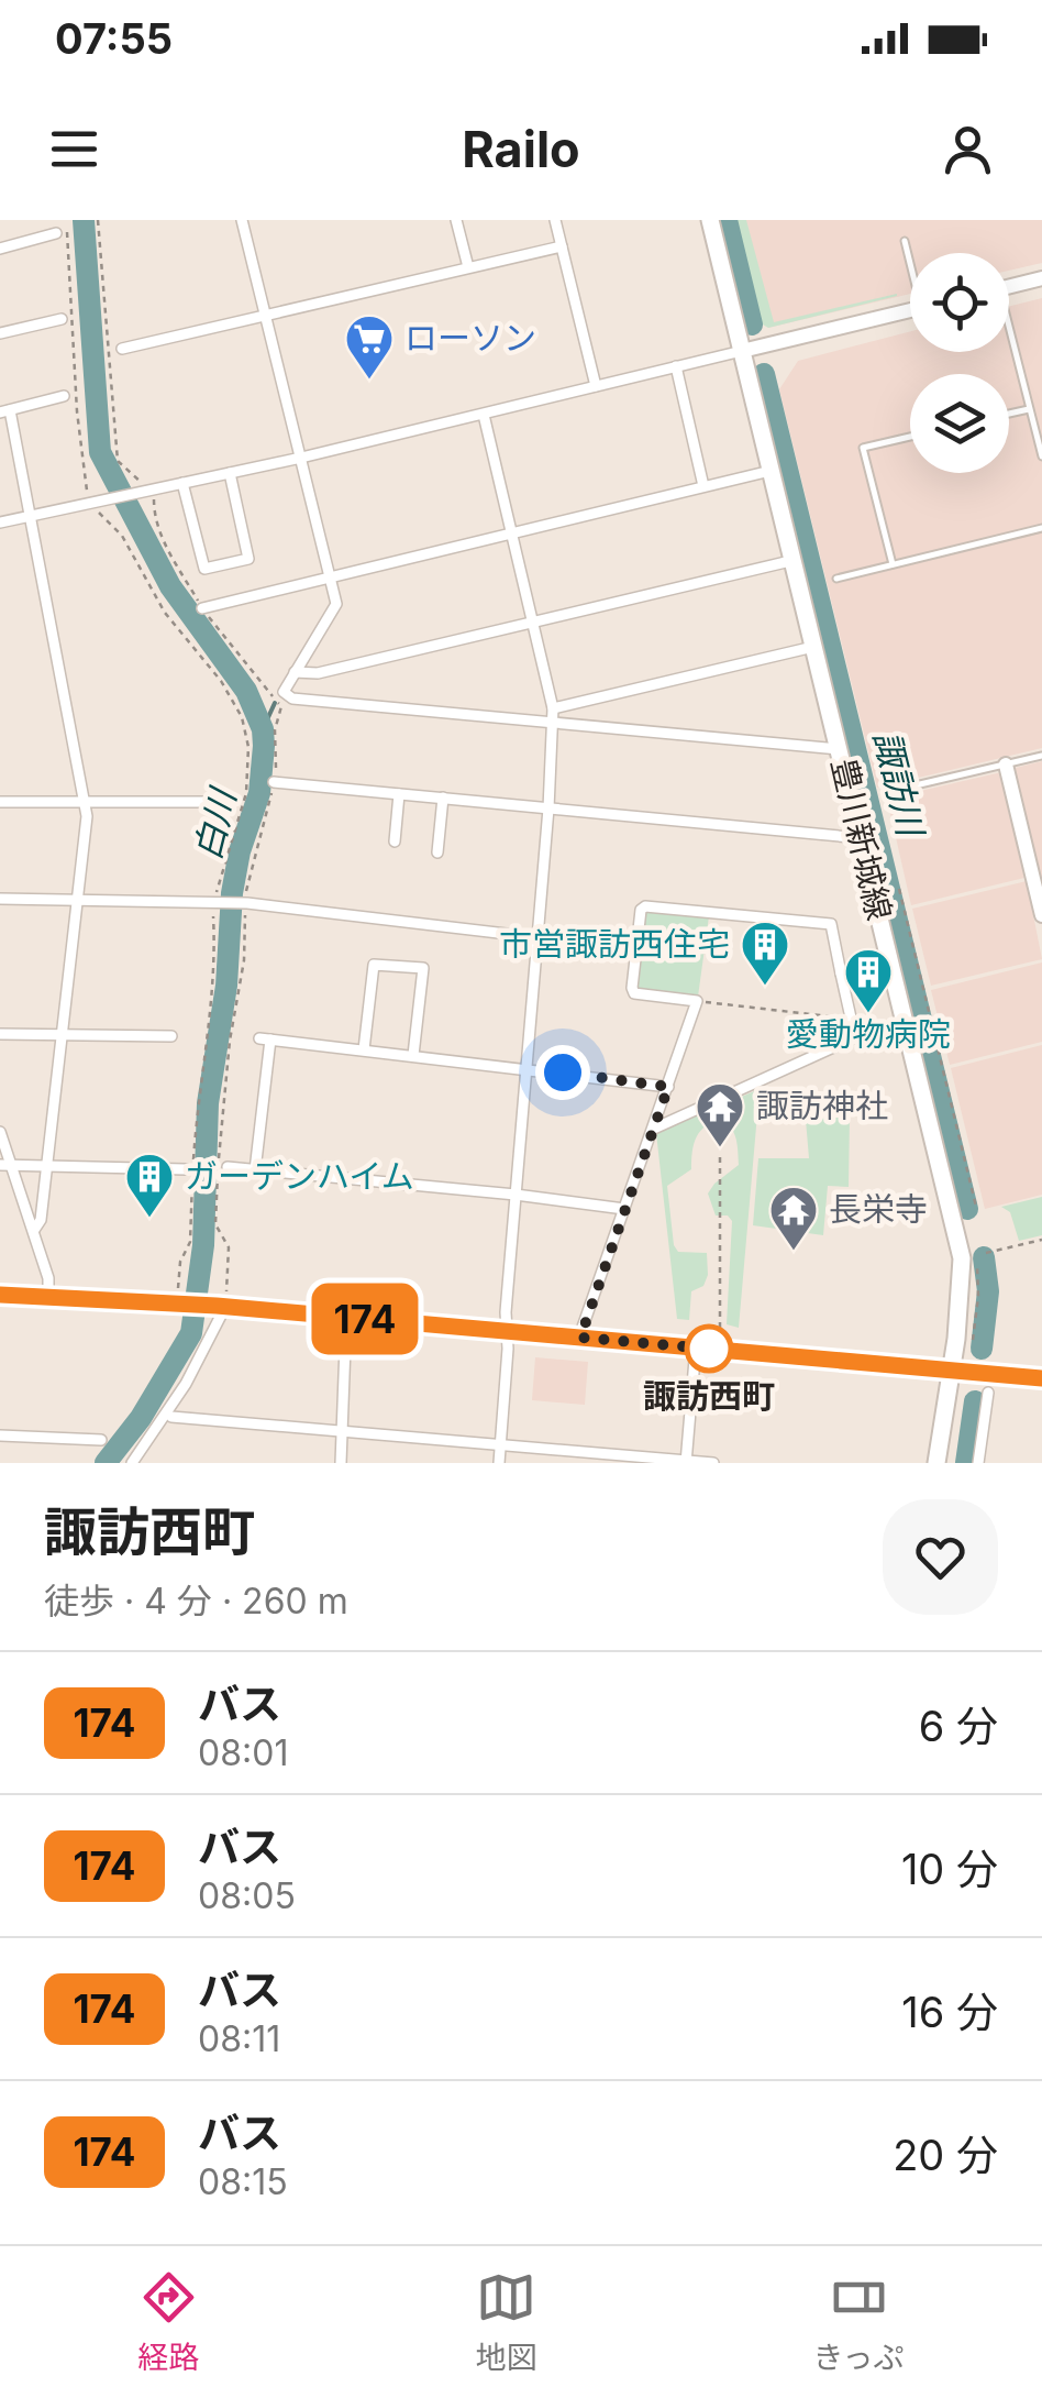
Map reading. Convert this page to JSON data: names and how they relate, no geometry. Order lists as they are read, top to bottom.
{
  "streets": {
    "main road": ["豊川新城線"]
  },
  "water": ["諏訪川", "白川"],
  "places": {
    "supermarket": ["ローソン"],
    "building": ["市営諏訪西住宅", "愛動物病院", "ガーデンハイム"],
    "temple": ["諏訪神社", "長栄寺"],
    "other": ["諏訪西町"]
  },
  "lines": ["bus line 174"],
  "page": {
    "status": "07:55",
    "header": "Railo",
    "on_map": "174",
    "heading": ["諏訪西町", "徒歩 · 4 分 · 260 m"],
    "list": [
      {
        "mark": "174",
        "name": "バス",
        "note": "08:01",
        "value": "6 分"
      },
      {
        "mark": "174",
        "name": "バス",
        "note": "08:05",
        "value": "10 分"
      },
      {
        "mark": "174",
        "name": "バス",
        "note": "08:11",
        "value": "16 分"
      },
      {
        "mark": "174",
        "name": "バス",
        "note": "08:15",
        "value": "20 分"
      }
    ],
    "tabs": ["経路", "地図", "きっぷ"]
  }
}
